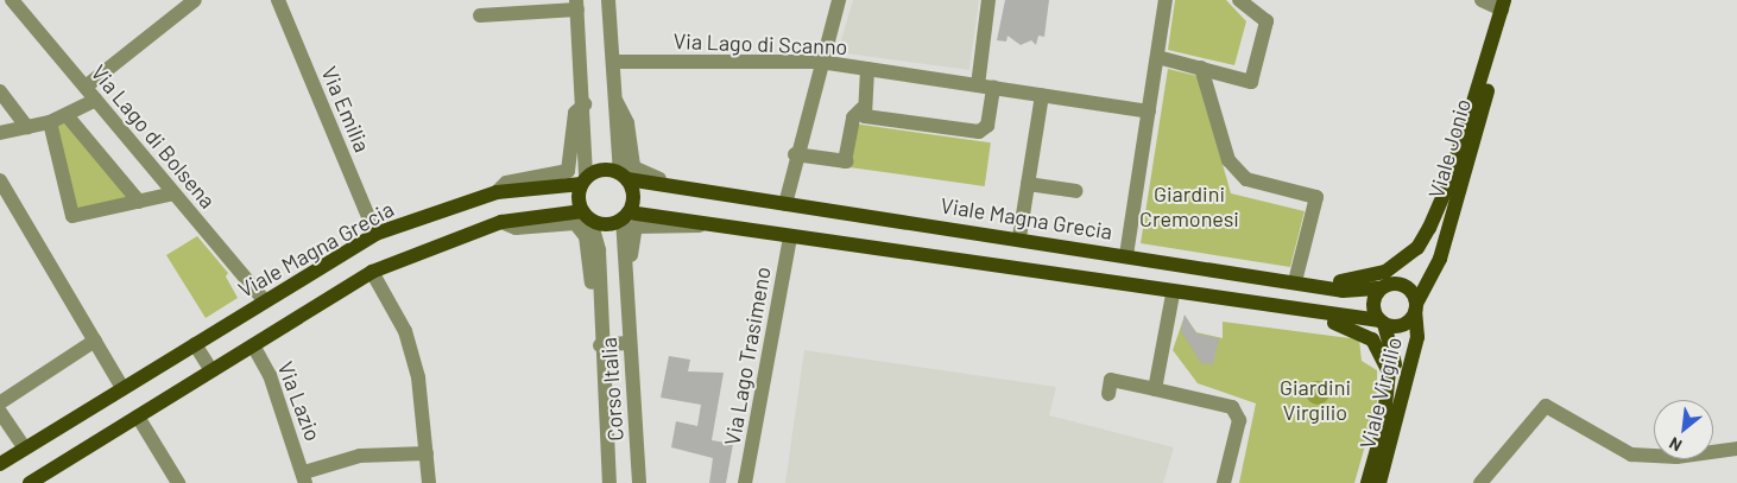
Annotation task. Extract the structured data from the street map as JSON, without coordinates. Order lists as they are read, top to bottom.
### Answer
{
  "streets": {
    "main road": ["Viale Jonio", "Viale Magna Grecia", "Viale Virgilio"],
    "street": [
      "Via Lago di Scanno",
      "Via Emilia",
      "Via Lago di Bolsena",
      "Via Lago Trasimeno",
      "Corso Italia",
      "Via Lazio"
    ]
  },
  "crossings": [
    ["Via Emilia", "Viale Magna Grecia"],
    ["Via Lago di Bolsena", "Viale Magna Grecia"],
    ["Viale Jonio", "Viale Magna Grecia"],
    ["Viale Jonio", "Viale Virgilio"],
    ["Viale Magna Grecia", "Corso Italia"],
    ["Viale Magna Grecia", "Viale Virgilio"]
  ],
  "parks": ["Giardini Cremonesi", "Giardini Virgilio"],
  "north": "bottom left"
}
